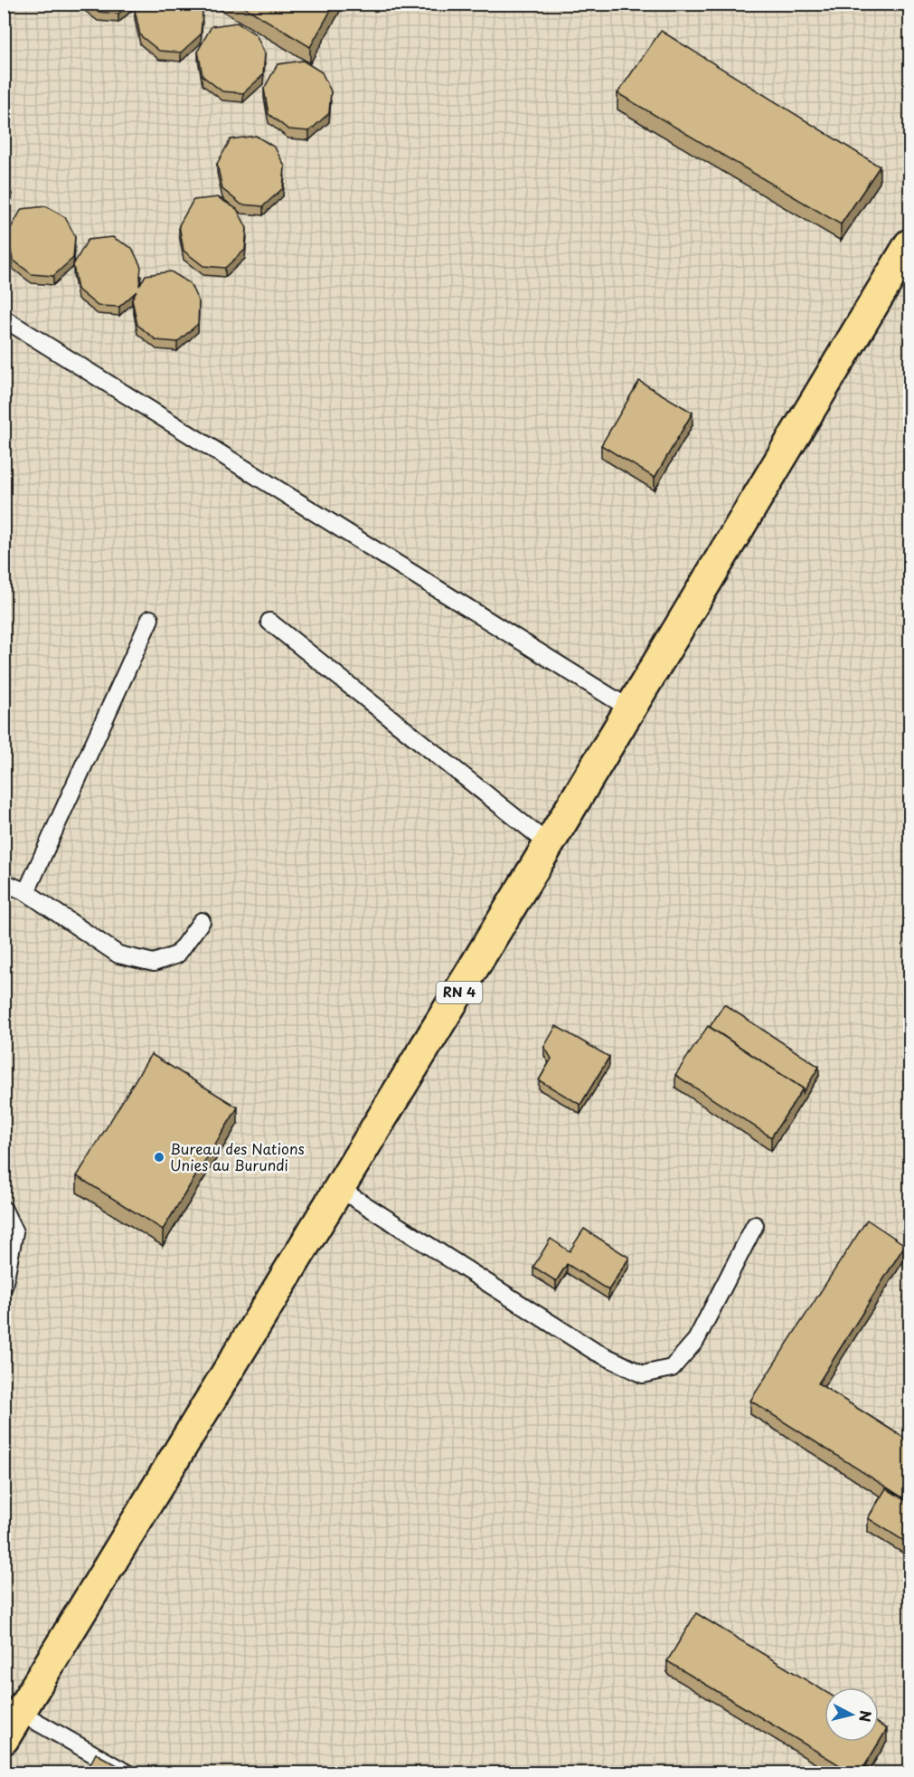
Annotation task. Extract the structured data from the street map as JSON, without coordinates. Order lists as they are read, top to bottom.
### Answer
{
  "streets": {
    "main road": ["RN 4"]
  },
  "places": ["Bureau des Nations Unies au Burundi"],
  "north": "right"
}
